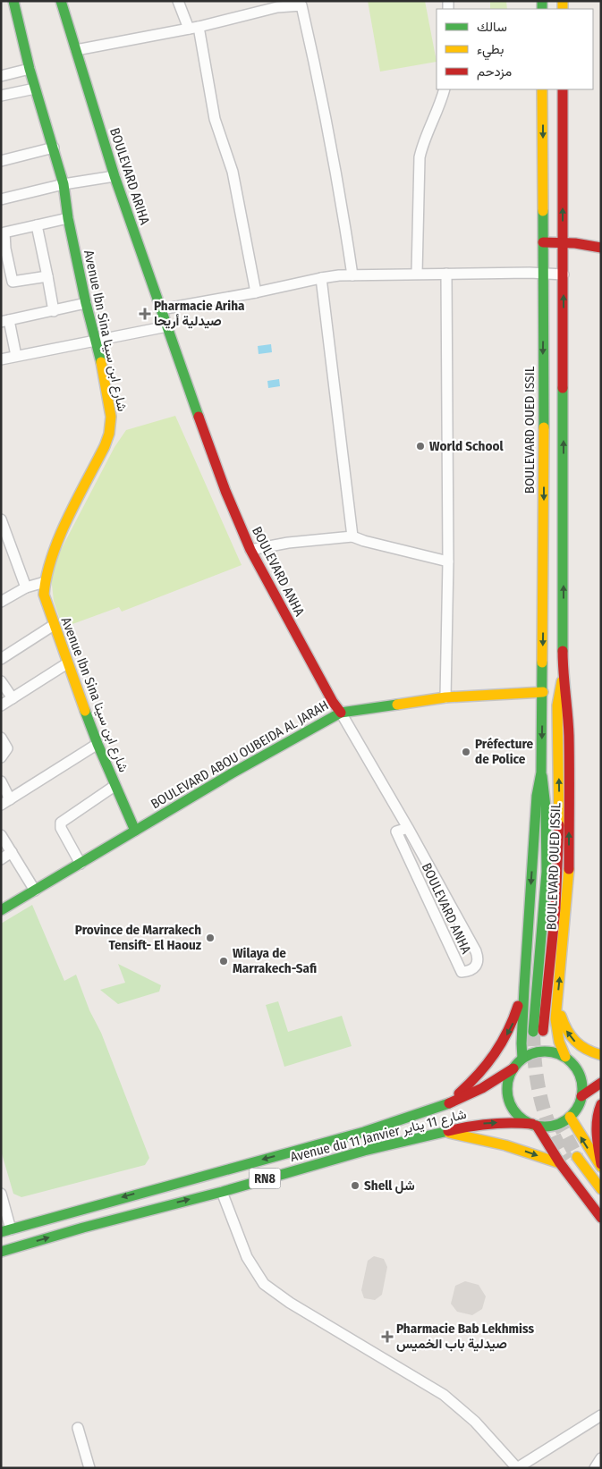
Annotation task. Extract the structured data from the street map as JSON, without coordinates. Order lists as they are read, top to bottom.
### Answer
{
  "streets": {
    "main road": [
      "BOULEVARD ARIHA",
      "Avenue Ibn Sina شارع ابن سينا",
      "BOULEVARD OUED ISSIL",
      "BOULEVARD ANHA",
      "BOULEVARD ABOU OUBEIDA AL JARAH",
      "Avenue du 11 Janvier شارع 11 يناير",
      "RN8"
    ]
  },
  "crossings": [
    ["BOULEVARD ARIHA", "BOULEVARD ANHA"],
    ["Avenue Ibn Sina شارع ابن سينا", "BOULEVARD ABOU OUBEIDA AL JARAH"],
    ["BOULEVARD OUED ISSIL", "BOULEVARD ABOU OUBEIDA AL JARAH"],
    ["BOULEVARD OUED ISSIL", "Avenue du 11 Janvier شارع 11 يناير"],
    ["BOULEVARD OUED ISSIL", "RN8"],
    ["BOULEVARD ANHA", "BOULEVARD ABOU OUBEIDA AL JARAH"],
    ["Avenue du 11 Janvier شارع 11 يناير", "RN8"]
  ],
  "places": {
    "health": ["Pharmacie Ariha صيدلية أريحا", "Pharmacie Bab Lekhmiss صيدلية باب الخميس"],
    "other": [
      "World School",
      "Préfecture de Police",
      "Province de Marrakech Tensift- El Haouz",
      "Wilaya de Marrakech-Safi",
      "Shell شل"
    ]
  },
  "legend": ["سالك", "بطيء", "مزدحم"]
}
